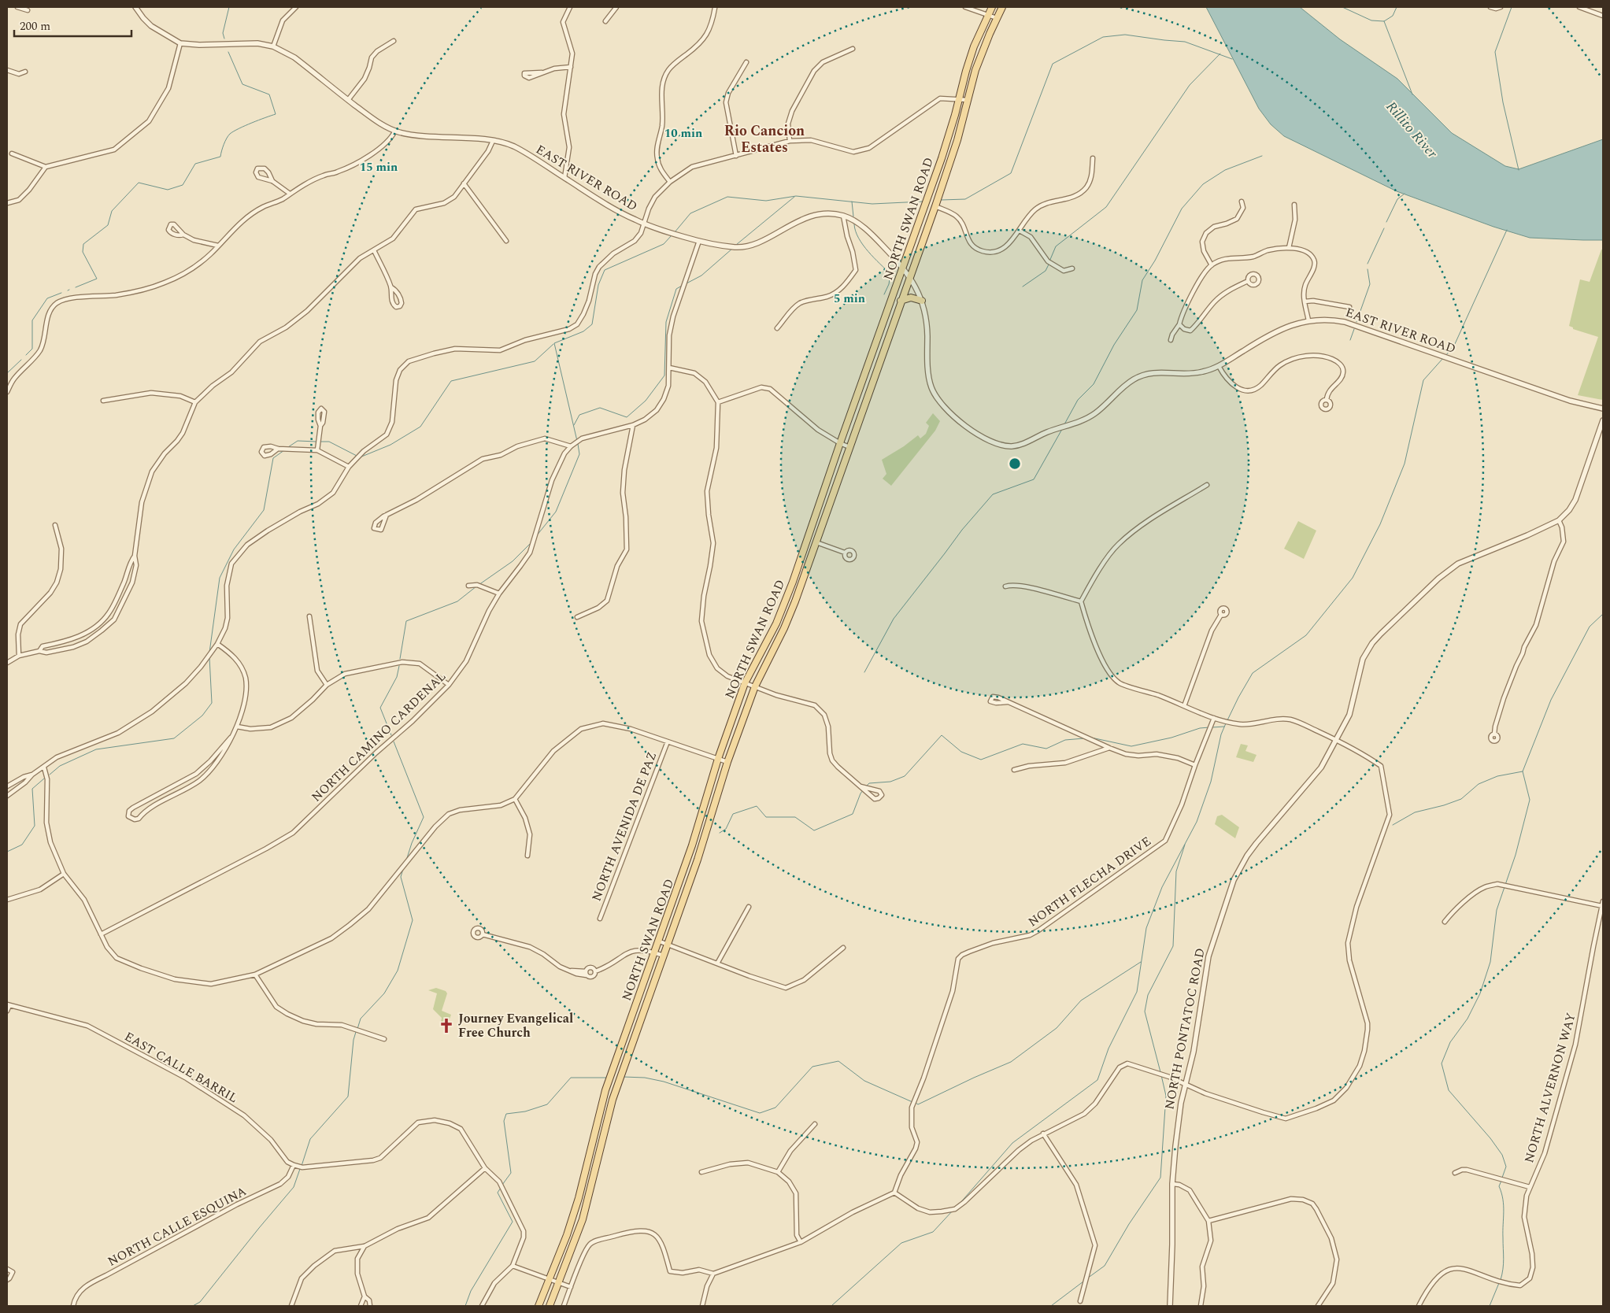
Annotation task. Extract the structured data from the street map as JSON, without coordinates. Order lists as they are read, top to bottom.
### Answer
{
  "streets": {
    "main road": ["NORTH SWAN ROAD"],
    "street": [
      "EAST RIVER ROAD",
      "NORTH CAMINO CARDENAL",
      "NORTH AVENIDA DE PAZ",
      "NORTH FLECHA DRIVE",
      "NORTH PONTATOC ROAD",
      "EAST CALLE BARRIL",
      "NORTH ALVERNON WAY",
      "NORTH CALLE ESQUINA"
    ]
  },
  "crossings": [
    ["EAST RIVER ROAD", "NORTH SWAN ROAD"],
    ["EAST RIVER ROAD", "NORTH CAMINO CARDENAL"],
    ["EAST CALLE BARRIL", "NORTH CALLE ESQUINA"]
  ],
  "districts": ["Rio Cancion Estates"],
  "water": ["Rillito River"],
  "places": {
    "church": ["Journey Evangelical Free Church"]
  },
  "scale_bar": "200 m",
  "rings": ["10 min", "15 min", "5 min"]
}
